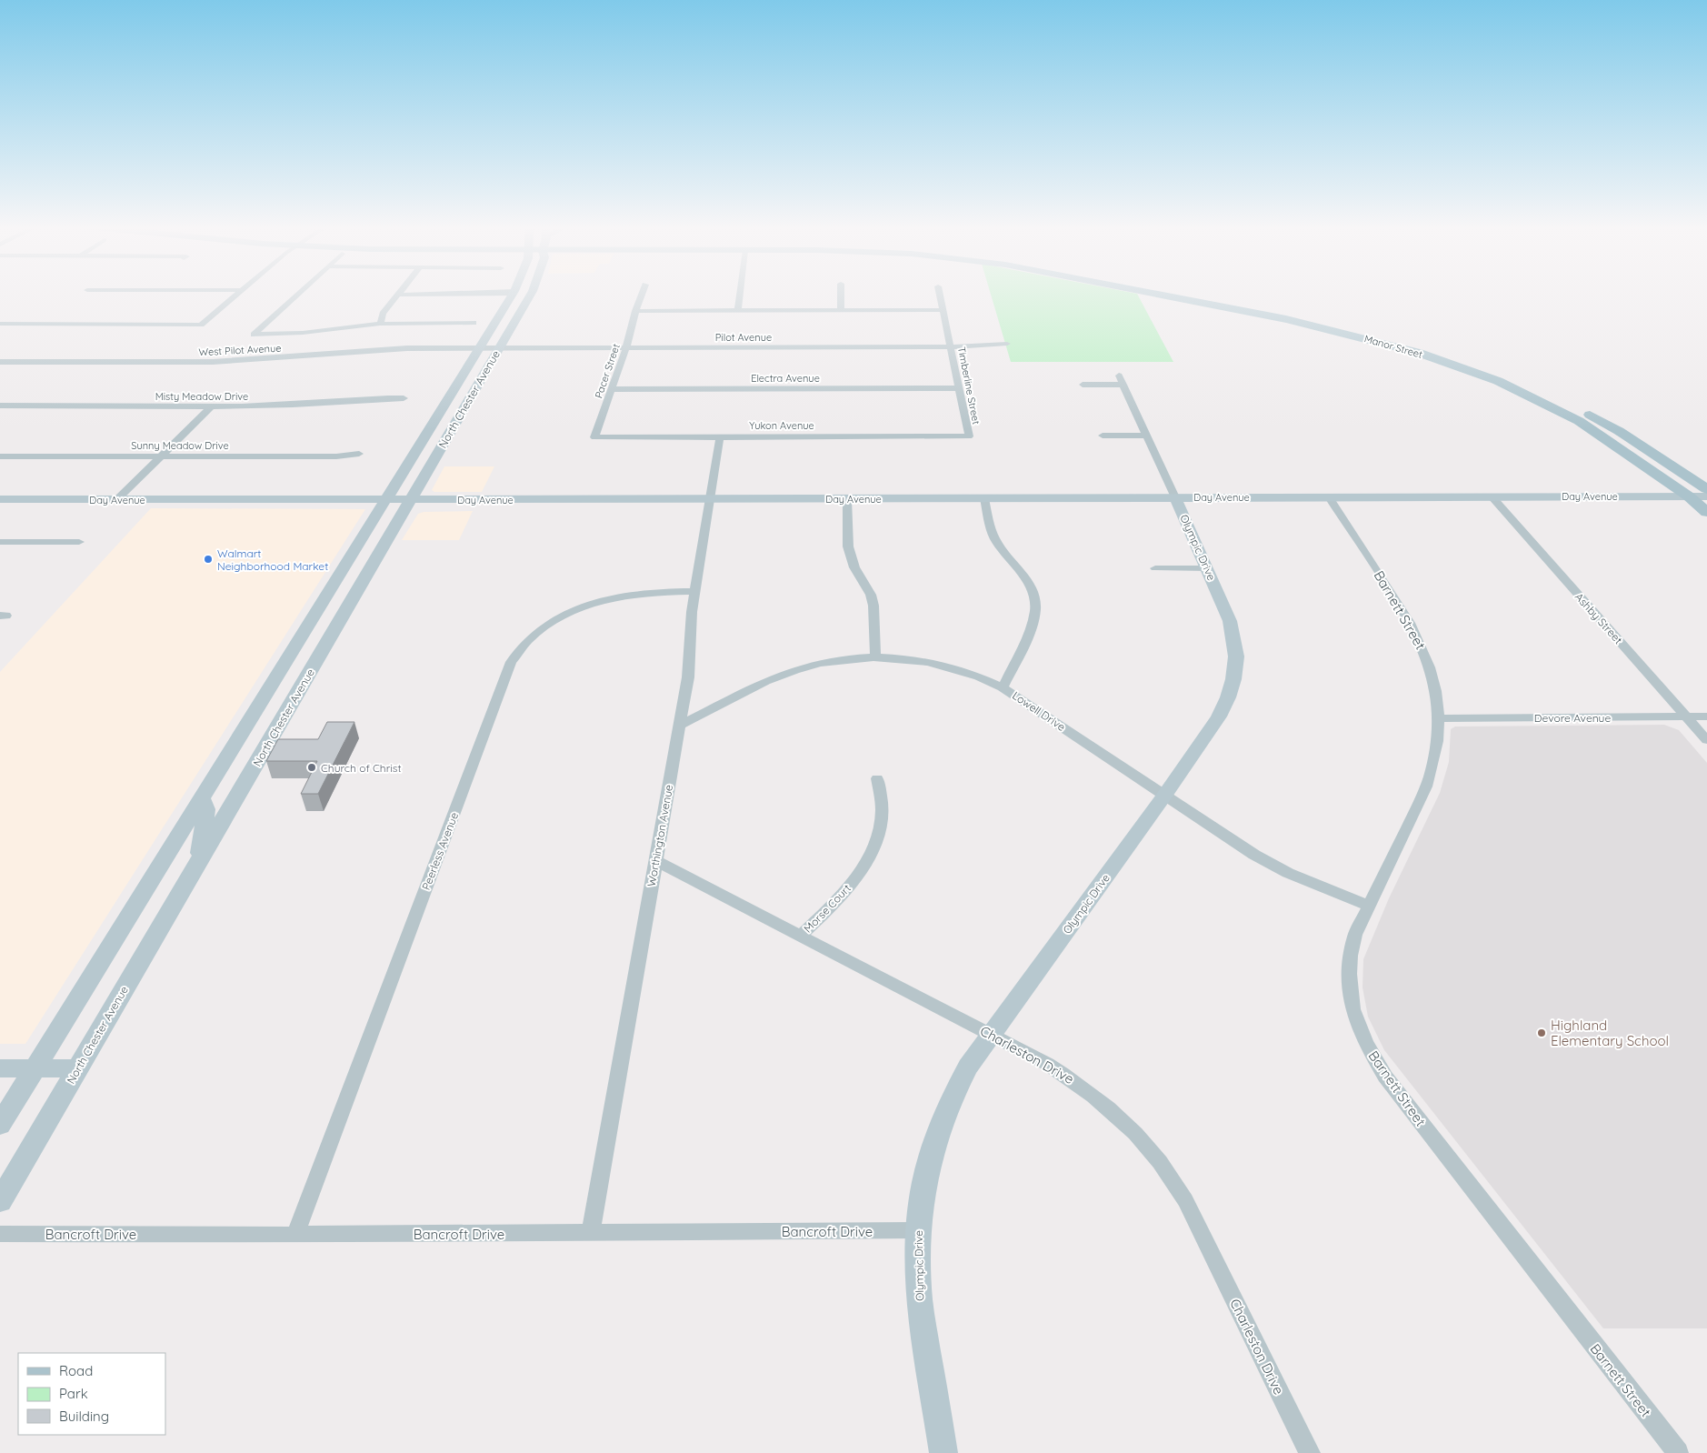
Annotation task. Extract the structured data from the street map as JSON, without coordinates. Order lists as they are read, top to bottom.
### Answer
{
  "streets": {
    "main road": [
      "Manor Street",
      "North Chester Avenue",
      "Day Avenue",
      "Olympic Drive"
    ],
    "street": [
      "Pilot Avenue",
      "West Pilot Avenue",
      "Pacer Street",
      "Electra Avenue",
      "Timberline Street",
      "Misty Meadow Drive",
      "Yukon Avenue",
      "Sunny Meadow Drive",
      "Barnett Street",
      "Ashby Street",
      "Lowell Drive",
      "Devore Avenue",
      "Worthington Avenue",
      "Peerless Avenue",
      "Morse Court",
      "Charleston Drive",
      "Bancroft Drive"
    ]
  },
  "crossings": [
    ["Pilot Avenue", "West Pilot Avenue"],
    ["Pilot Avenue", "Pacer Street"],
    ["Pilot Avenue", "Timberline Street"],
    ["Pilot Avenue", "North Chester Avenue"],
    ["Manor Street", "Day Avenue"],
    ["West Pilot Avenue", "North Chester Avenue"],
    ["Pacer Street", "Electra Avenue"],
    ["Pacer Street", "Yukon Avenue"],
    ["Electra Avenue", "Timberline Street"],
    ["Timberline Street", "Yukon Avenue"],
    ["North Chester Avenue", "Day Avenue"],
    ["Yukon Avenue", "Worthington Avenue"],
    ["Day Avenue", "Olympic Drive"],
    ["Day Avenue", "Barnett Street"],
    ["Day Avenue", "Ashby Street"],
    ["Day Avenue", "Worthington Avenue"],
    ["Olympic Drive", "Lowell Drive"],
    ["Olympic Drive", "Charleston Drive"],
    ["Olympic Drive", "Bancroft Drive"],
    ["Barnett Street", "Lowell Drive"],
    ["Barnett Street", "Devore Avenue"],
    ["Ashby Street", "Devore Avenue"],
    ["Lowell Drive", "Worthington Avenue"],
    ["Worthington Avenue", "Peerless Avenue"],
    ["Worthington Avenue", "Charleston Drive"],
    ["Worthington Avenue", "Bancroft Drive"],
    ["Peerless Avenue", "Bancroft Drive"],
    ["Morse Court", "Charleston Drive"]
  ],
  "places": ["Walmart Neighborhood Market", "Church of Christ", "Highland Elementary School"],
  "legend": ["Road", "Park", "Building"]
}
